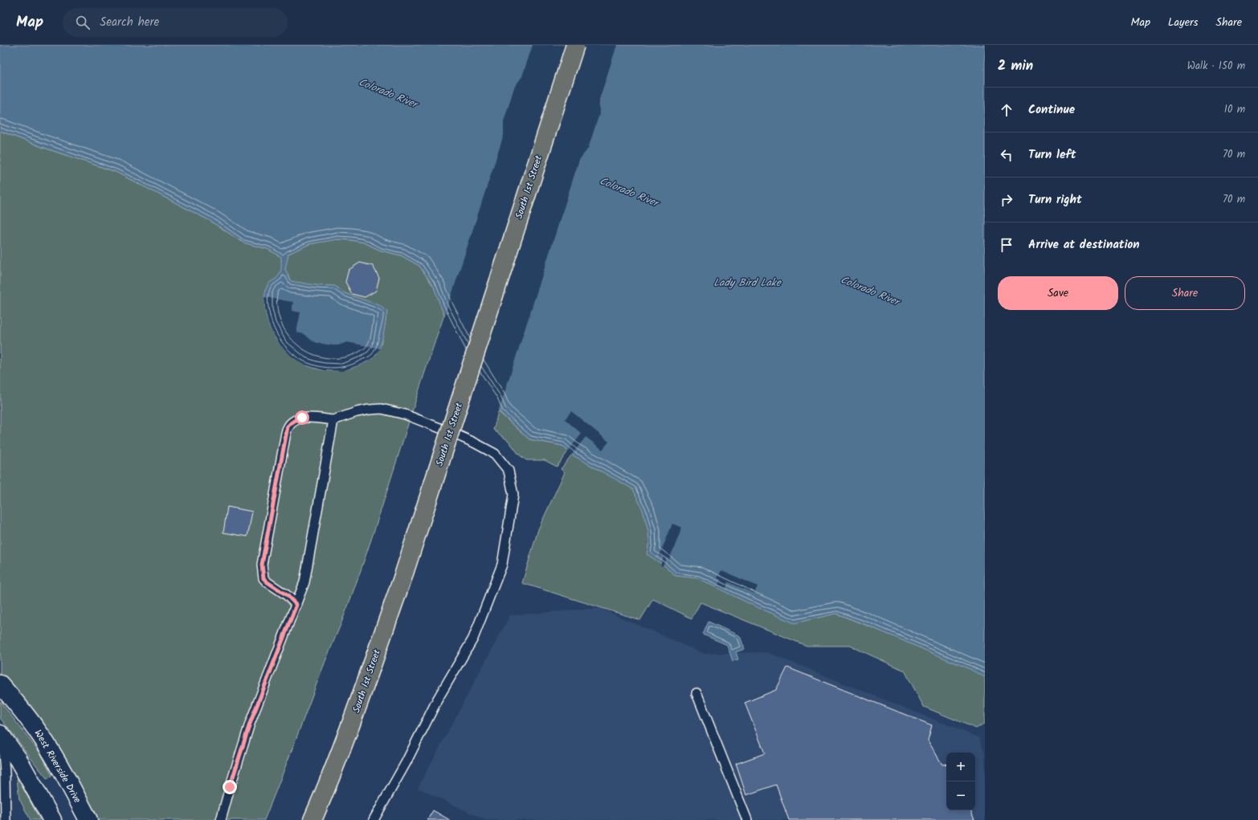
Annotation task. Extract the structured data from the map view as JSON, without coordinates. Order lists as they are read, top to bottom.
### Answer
{
  "streets": {
    "main road": ["South 1st Street"],
    "street": ["West Riverside Drive"]
  },
  "water": ["Colorado River", "Lady Bird Lake"],
  "page": {
    "header": "Map",
    "search": "Search here",
    "nav": ["Map", "Layers", "Share"],
    "heading": ["2 min", "Walk · 150 m"],
    "list": [
      ["Continue", "10 m"],
      ["Turn left", "70 m"],
      ["Turn right", "70 m"],
      "Arrive at destination"
    ],
    "buttons": ["Save", "Share"],
    "map_buttons": ["+", "−"]
  }
}
